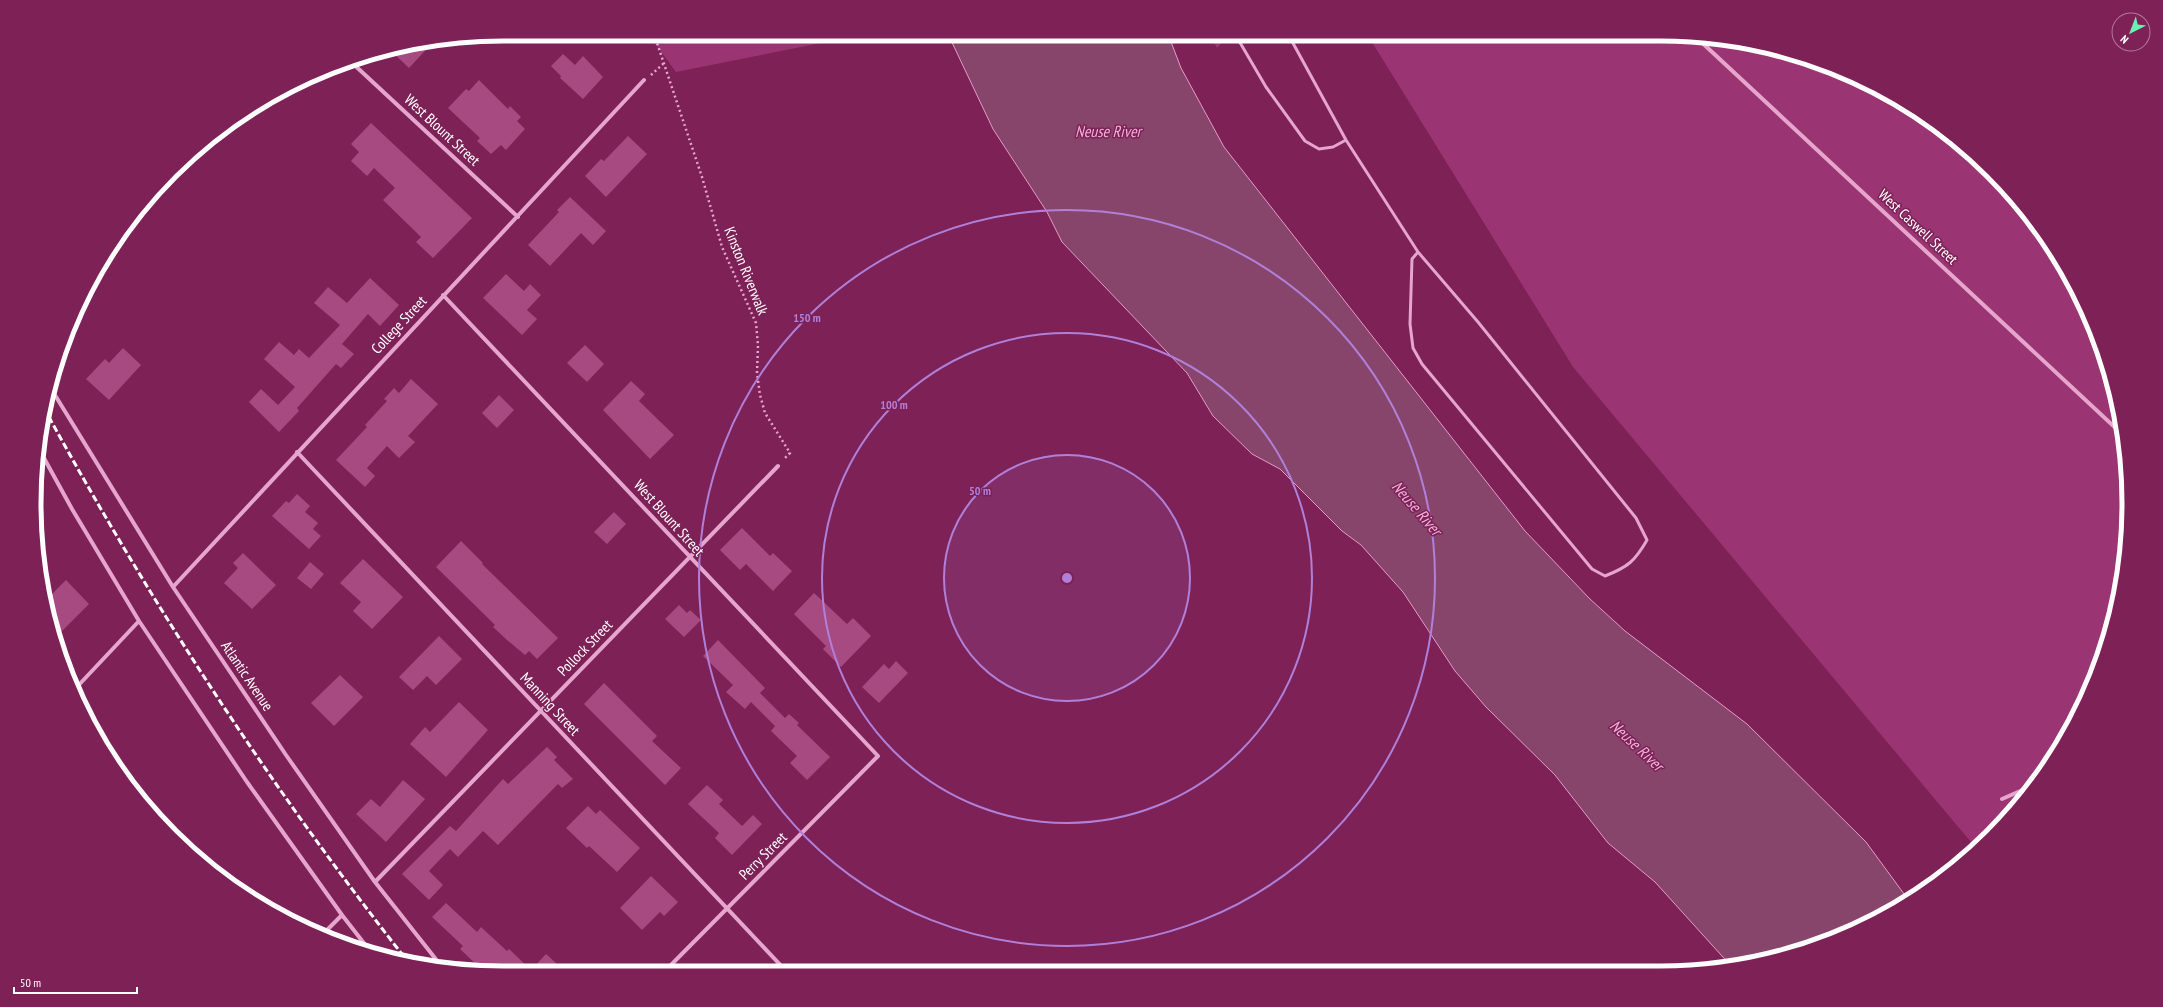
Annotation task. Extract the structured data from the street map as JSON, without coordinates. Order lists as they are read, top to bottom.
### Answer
{
  "streets": {
    "street": [
      "West Blount Street",
      "West Caswell Street",
      "College Street",
      "Pollock Street",
      "Atlantic Avenue",
      "Manning Street",
      "Perry Street"
    ],
    "path": ["Kinston Riverwalk"]
  },
  "crossings": [
    ["West Blount Street", "College Street"],
    ["West Blount Street", "Pollock Street"],
    ["West Blount Street", "Perry Street"],
    ["Kinston Riverwalk", "Pollock Street"],
    ["College Street", "Atlantic Avenue"],
    ["College Street", "Manning Street"],
    ["Pollock Street", "Atlantic Avenue"],
    ["Pollock Street", "Manning Street"],
    ["Manning Street", "Perry Street"]
  ],
  "water": ["Neuse River"],
  "scale_bar": "50 m",
  "north": "bottom left",
  "rings": ["150 m", "100 m", "50 m"]
}
